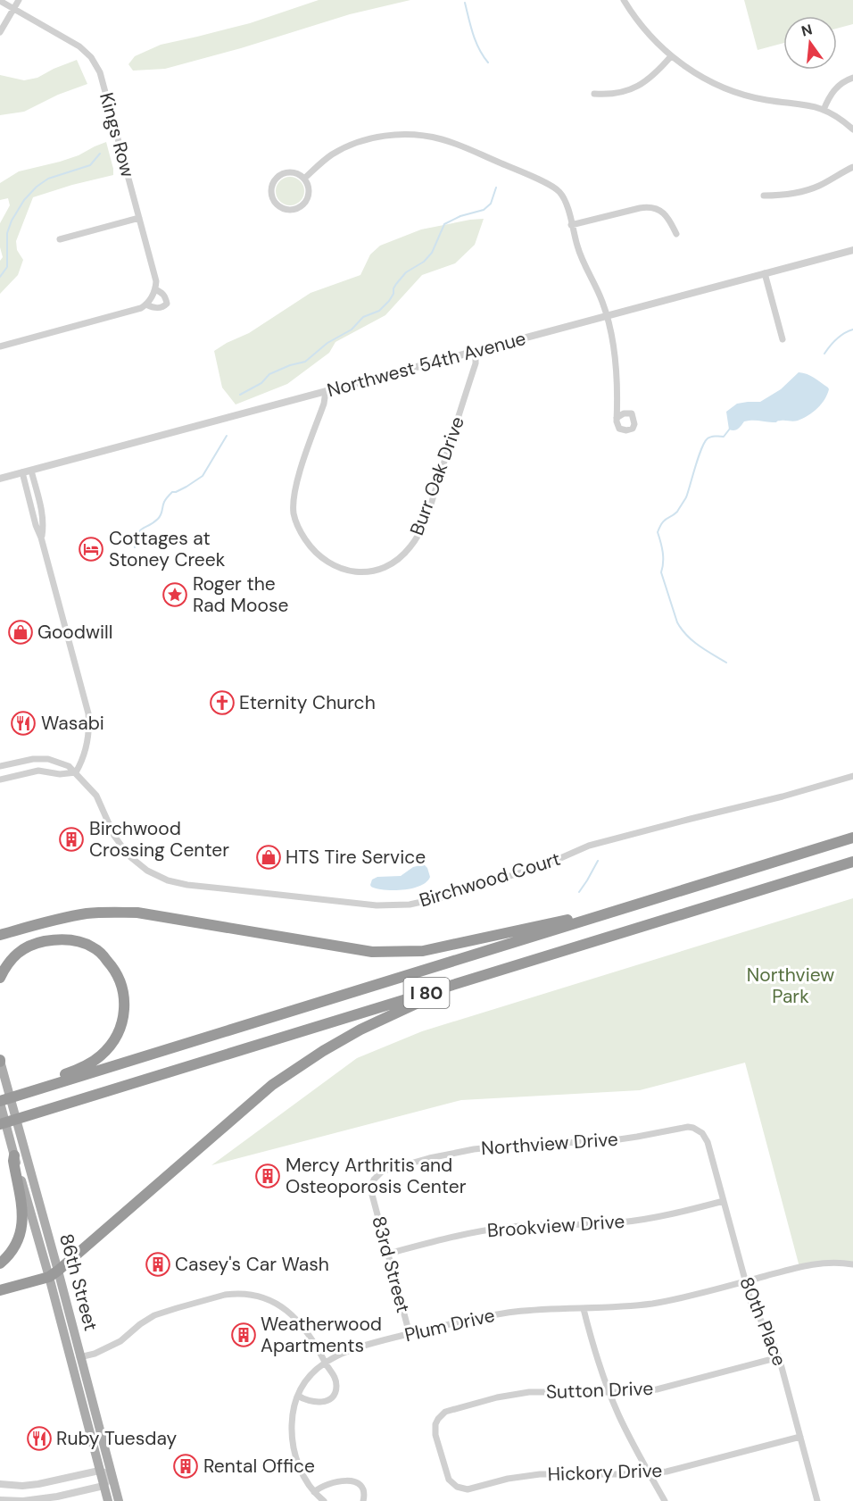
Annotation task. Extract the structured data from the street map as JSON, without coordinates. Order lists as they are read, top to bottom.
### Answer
{
  "streets": {
    "highway": ["I 80"],
    "main road": ["86th Street"],
    "street": [
      "Kings Row",
      "Northwest 54th Avenue",
      "Burr Oak Drive",
      "Birchwood Court",
      "Northview Drive",
      "Brookview Drive",
      "83rd Street",
      "80th Place",
      "Plum Drive",
      "Sutton Drive",
      "Hickory Drive"
    ]
  },
  "crossings": [
    ["Northwest 54th Avenue", "Burr Oak Drive"],
    ["I 80", "86th Street"],
    ["Northview Drive", "83rd Street"],
    ["Northview Drive", "80th Place"],
    ["Brookview Drive", "83rd Street"],
    ["Brookview Drive", "80th Place"],
    ["83rd Street", "Plum Drive"],
    ["80th Place", "Plum Drive"],
    ["80th Place", "Sutton Drive"],
    ["80th Place", "Hickory Drive"],
    ["Sutton Drive", "Hickory Drive"]
  ],
  "parks": ["Northview Park"],
  "places": {
    "hotel": ["Cottages at Stoney Creek"],
    "place": ["Roger the Rad Moose"],
    "shop": ["Goodwill", "HTS Tire Service"],
    "church": ["Eternity Church"],
    "restaurant": ["Wasabi", "Ruby Tuesday"],
    "building": [
      "Birchwood Crossing Center",
      "Mercy Arthritis and Osteoporosis Center",
      "Casey's Car Wash",
      "Weatherwood Apartments",
      "Rental Office"
    ]
  },
  "north": "top"
}
